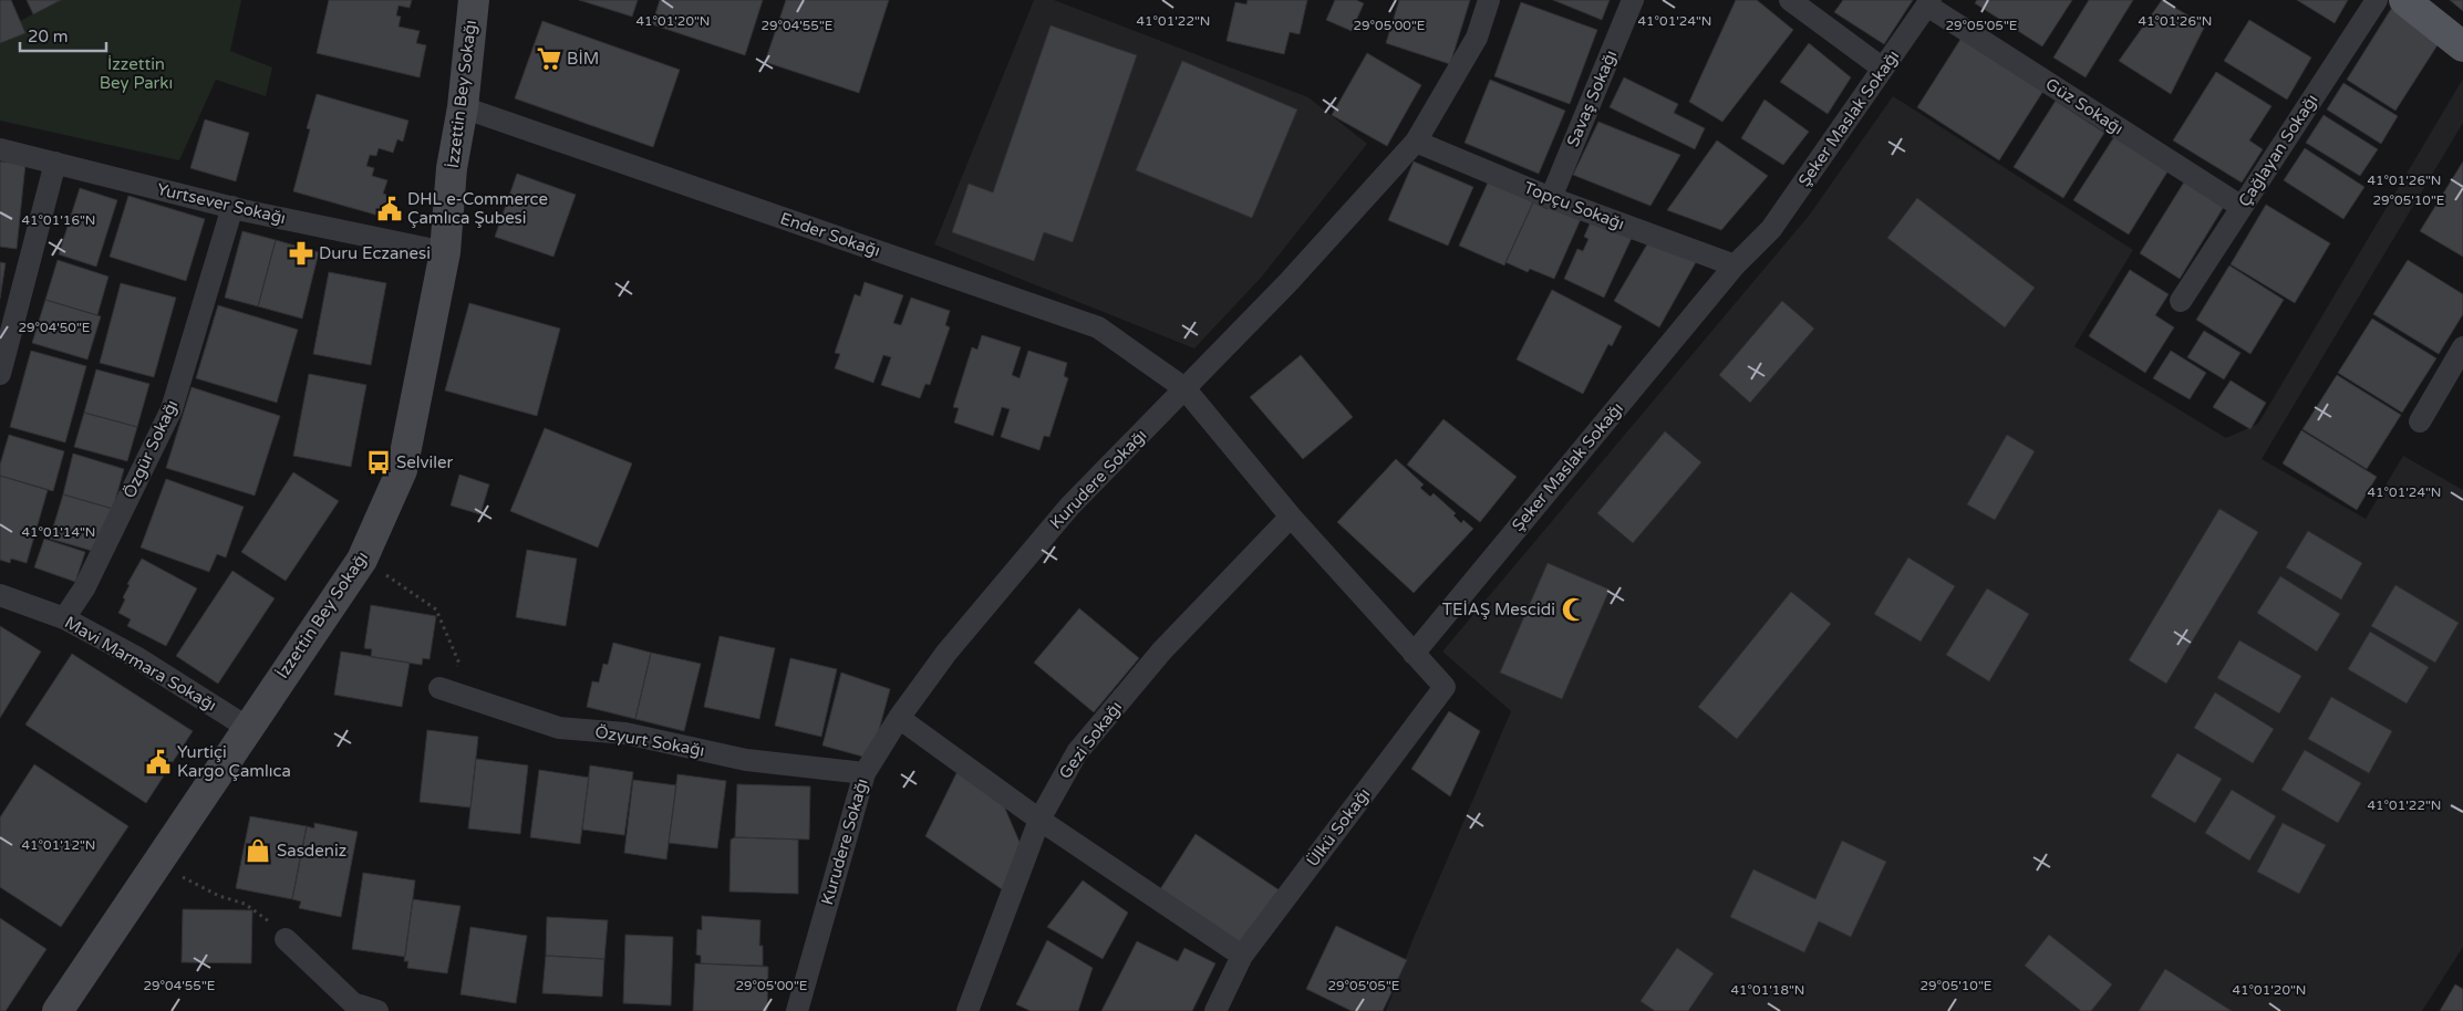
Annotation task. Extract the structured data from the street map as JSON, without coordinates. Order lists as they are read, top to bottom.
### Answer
{
  "streets": {
    "street": [
      "İzzettin Bey Sokağı",
      "Savaş Sokağı",
      "Güz Sokağı",
      "Şeker Maslak Sokağı",
      "Çağlayan Sokağı",
      "Yurtsever Sokağı",
      "Topçu Sokağı",
      "Ender Sokağı",
      "Özgür Sokağı",
      "Kurudere Sokağı",
      "Mavi Marmara Sokağı",
      "Gezi Sokağı",
      "Özyurt Sokağı",
      "Ülkü Sokağı"
    ]
  },
  "crossings": [
    ["İzzettin Bey Sokağı", "Yurtsever Sokağı"],
    ["İzzettin Bey Sokağı", "Ender Sokağı"],
    ["İzzettin Bey Sokağı", "Mavi Marmara Sokağı"],
    ["Savaş Sokağı", "Topçu Sokağı"],
    ["Güz Sokağı", "Şeker Maslak Sokağı"],
    ["Güz Sokağı", "Çağlayan Sokağı"],
    ["Şeker Maslak Sokağı", "Topçu Sokağı"],
    ["Şeker Maslak Sokağı", "Ülkü Sokağı"],
    ["Yurtsever Sokağı", "Özgür Sokağı"],
    ["Topçu Sokağı", "Kurudere Sokağı"],
    ["Ender Sokağı", "Kurudere Sokağı"],
    ["Özgür Sokağı", "Mavi Marmara Sokağı"],
    ["Kurudere Sokağı", "Özyurt Sokağı"]
  ],
  "parks": ["İzzettin Bey Parkı"],
  "places": {
    "supermarket": ["BİM"],
    "public building": ["DHL e-Commerce Çamlıca Şubesi", "Yurtiçi Kargo Çamlıca"],
    "pharmacy": ["Duru Eczanesi"],
    "bus stop": ["Selviler"],
    "mosque": ["TEİAŞ Mescidi"],
    "shop": ["Sasdeniz"]
  },
  "scale_bar": "20 m",
  "coordinates": [
    "41°01'22\"N",
    "41°01'26\"N",
    "41°01'20\"N",
    "41°01'24\"N",
    "29°04'55\"E",
    "29°05'00\"E",
    "29°05'05\"E",
    "29°05'10\"E",
    "41°01'16\"N",
    "29°04'50\"E",
    "41°01'14\"N",
    "41°01'12\"N",
    "41°01'18\"N"
  ]
}
